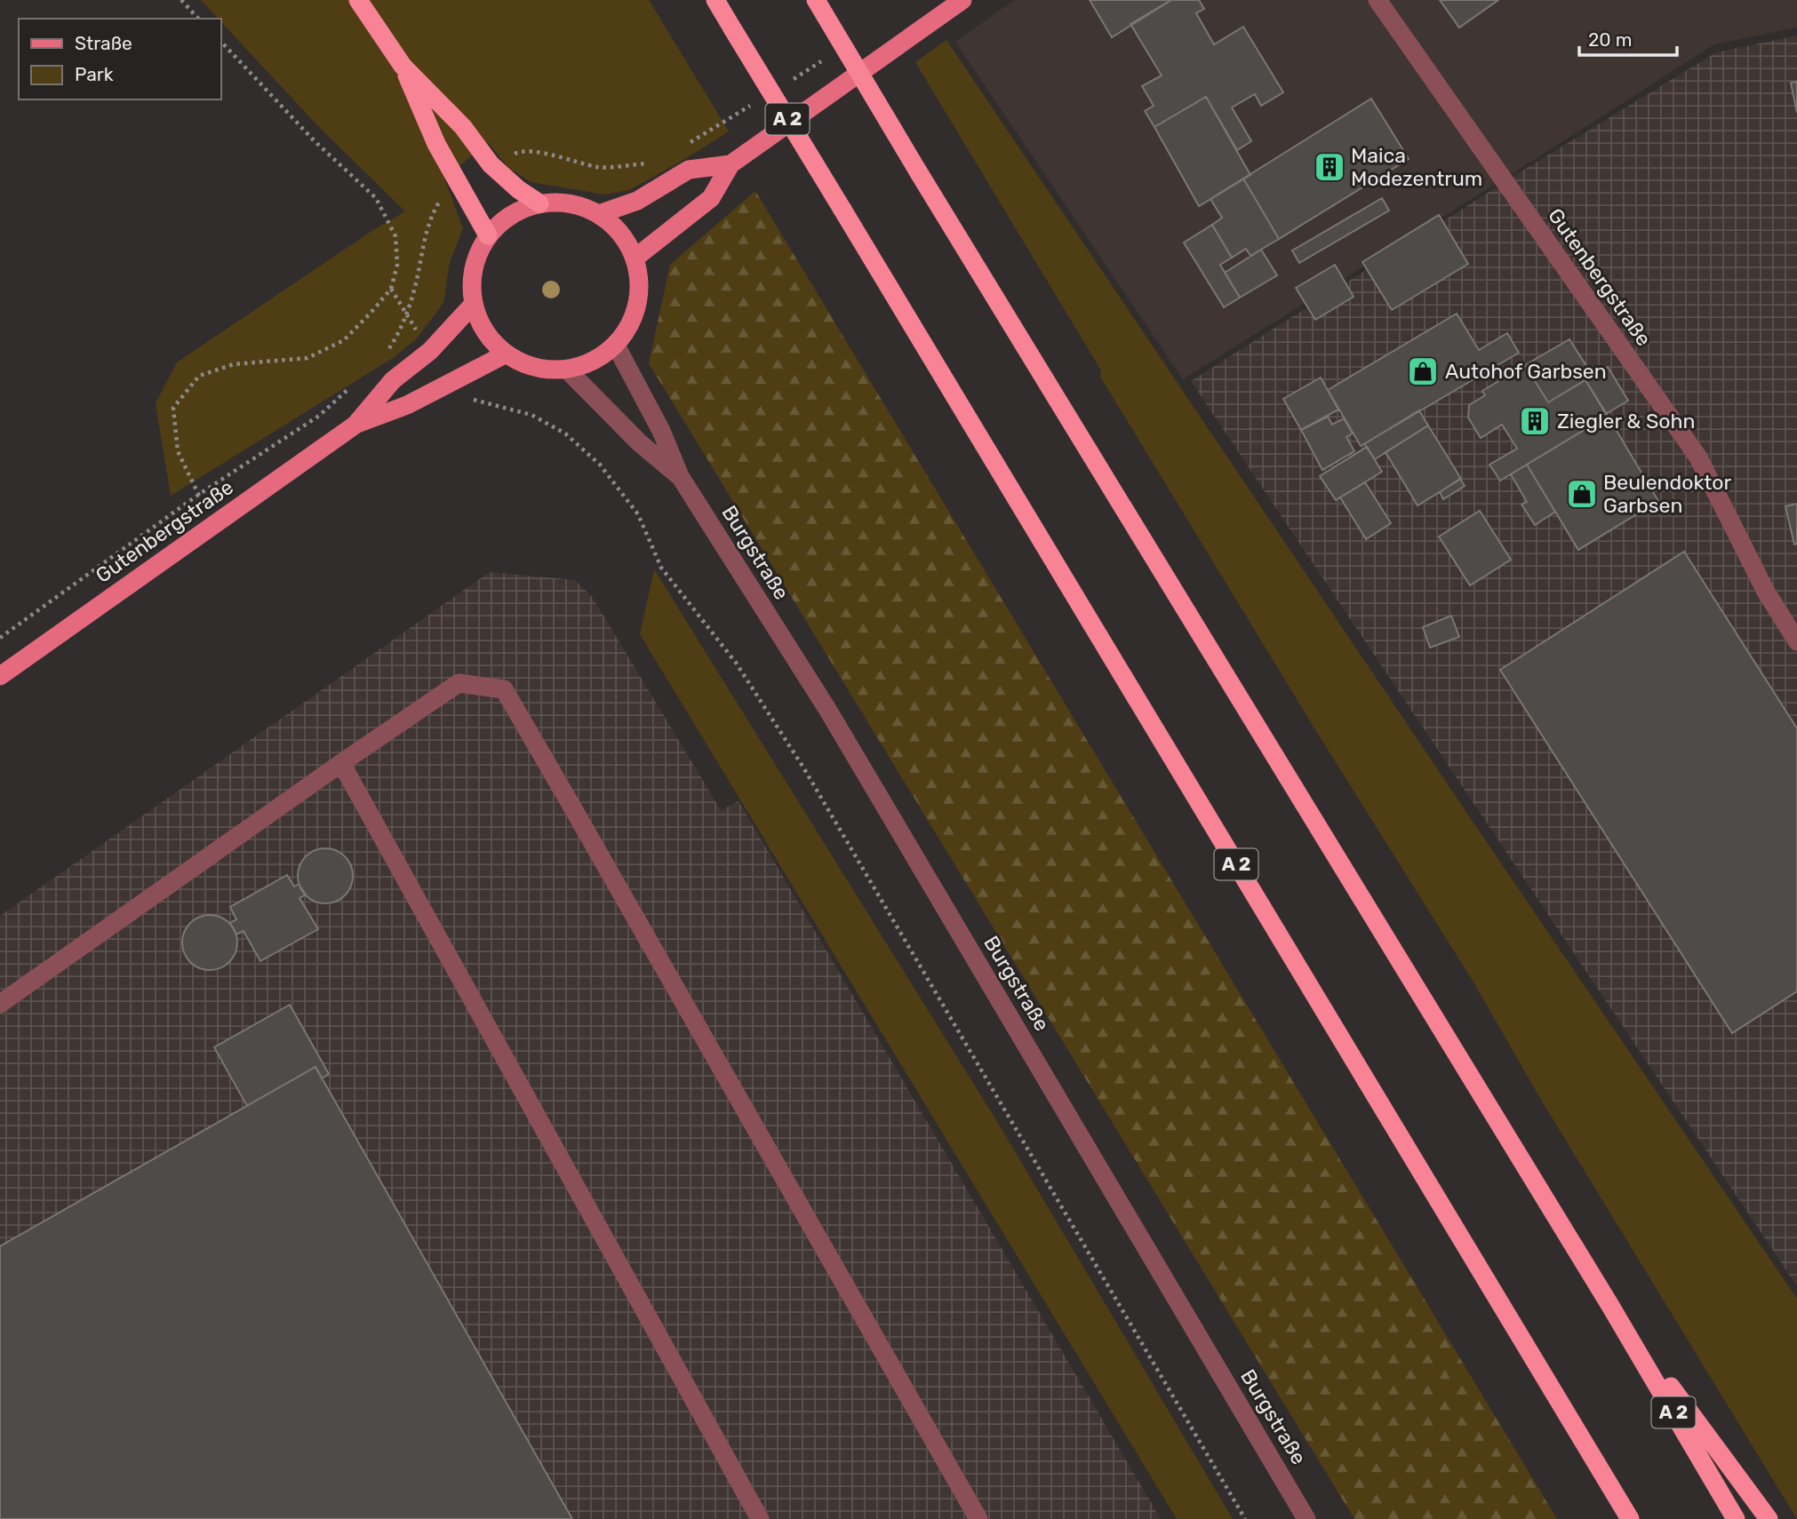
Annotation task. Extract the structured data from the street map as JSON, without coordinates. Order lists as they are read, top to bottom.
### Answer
{
  "streets": {
    "highway": ["A 2"],
    "main road": ["Gutenbergstraße"],
    "street": ["Burgstraße"]
  },
  "crossings": [
    ["Gutenbergstraße", "Burgstraße"]
  ],
  "places": {
    "building": ["Maica Modezentrum", "Ziegler & Sohn"],
    "shop": ["Autohof Garbsen", "Beulendoktor Garbsen"]
  },
  "legend": ["Straße", "Park"],
  "scale_bar": "20 m"
}
